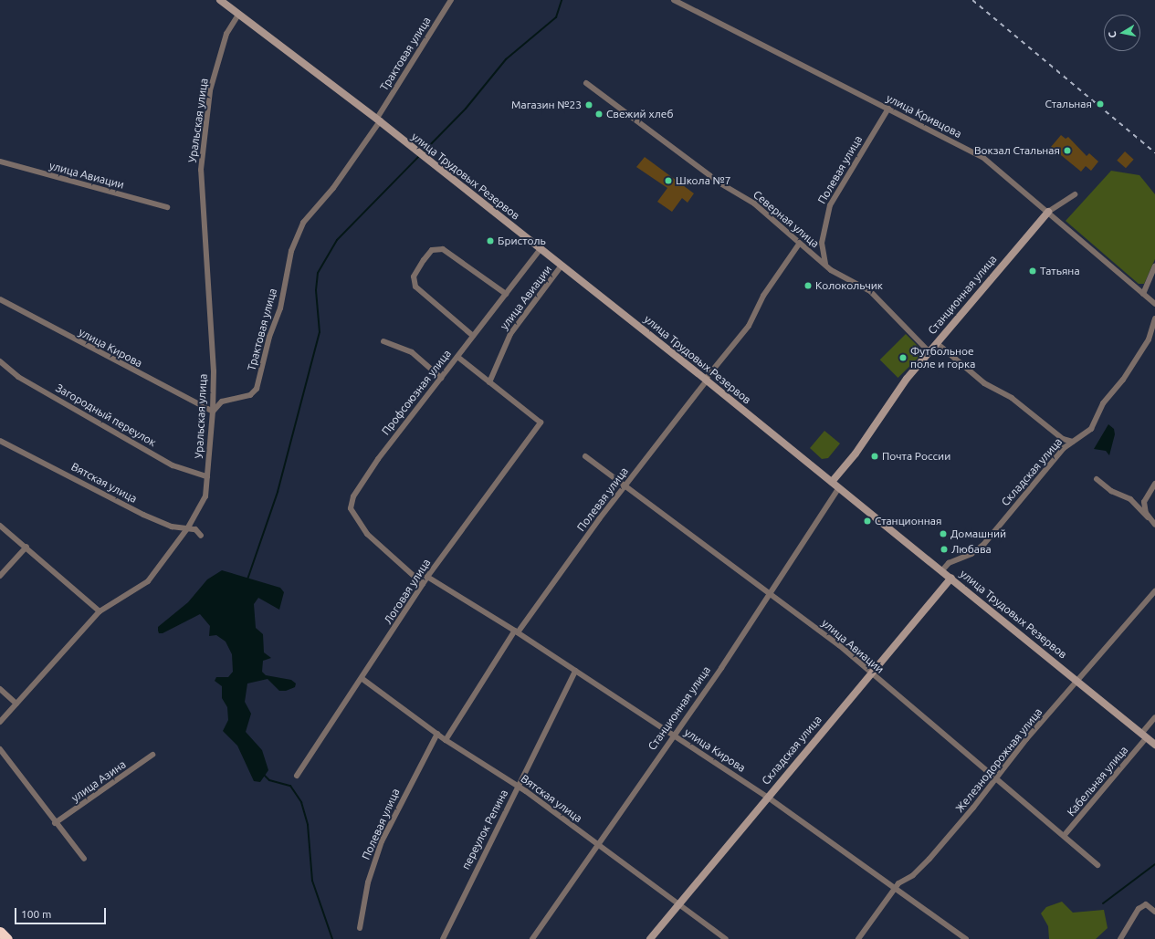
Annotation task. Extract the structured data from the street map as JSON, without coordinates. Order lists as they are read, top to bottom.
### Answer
{
  "streets": {
    "main road": ["улица Трудовых Резервов", "Станционная улица", "Складская улица"],
    "street": [
      "Трактовая улица",
      "улица Кривцова",
      "Уральская улица",
      "Полевая улица",
      "улица Авиации",
      "Северная улица",
      "улица Кирова",
      "Профсоюзная улица",
      "Загородный переулок",
      "Вятская улица",
      "Логовая улица",
      "Железнодорожная улица",
      "улица Азина",
      "Кабельная улица",
      "переулок Репина"
    ]
  },
  "crossings": [
    ["Трактовая улица", "Уральская улица"],
    ["Трактовая улица", "улица Трудовых Резервов"],
    ["Трактовая улица", "улица Кирова"],
    ["улица Кривцова", "Полевая улица"],
    ["улица Кривцова", "Станционная улица"],
    ["Уральская улица", "улица Трудовых Резервов"],
    ["Уральская улица", "улица Кирова"],
    ["Уральская улица", "Загородный переулок"],
    ["Уральская улица", "Вятская улица"],
    ["Полевая улица", "улица Авиации"],
    ["Полевая улица", "улица Трудовых Резервов"],
    ["Полевая улица", "Северная улица"],
    ["Полевая улица", "улица Кирова"],
    ["Полевая улица", "Вятская улица"],
    ["улица Авиации", "улица Трудовых Резервов"],
    ["улица Авиации", "Станционная улица"],
    ["улица Авиации", "Складская улица"],
    ["улица Авиации", "Логовая улица"],
    ["улица Авиации", "Железнодорожная улица"],
    ["улица Авиации", "Кабельная улица"],
    ["улица Трудовых Резервов", "Станционная улица"],
    ["улица Трудовых Резервов", "Профсоюзная улица"],
    ["улица Трудовых Резервов", "Складская улица"],
    ["улица Трудовых Резервов", "Железнодорожная улица"],
    ["улица Трудовых Резервов", "Кабельная улица"],
    ["Северная улица", "Станционная улица"],
    ["Станционная улица", "улица Кирова"],
    ["Станционная улица", "Вятская улица"],
    ["улица Кирова", "Складская улица"],
    ["улица Кирова", "Логовая улица"],
    ["улица Кирова", "Железнодорожная улица"],
    ["улица Кирова", "переулок Репина"],
    ["Профсоюзная улица", "Логовая улица"],
    ["Складская улица", "Вятская улица"],
    ["Вятская улица", "Логовая улица"],
    ["Вятская улица", "переулок Репина"]
  ],
  "places": [
    "Стальная",
    "Магазин №23",
    "Свежий хлеб",
    "Вокзал Стальная",
    "Школа №7",
    "Бристоль",
    "Татьяна",
    "Колокольчик",
    "Футбольное поле и горка",
    "Почта России",
    "Станционная",
    "Домашний",
    "Любава"
  ],
  "scale_bar": "100 m",
  "north": "left"
}
